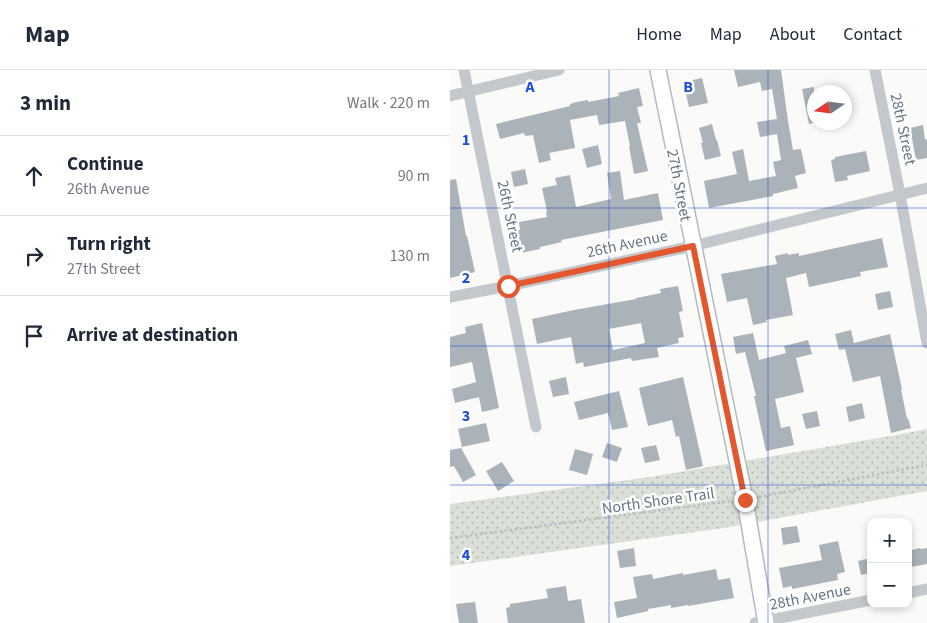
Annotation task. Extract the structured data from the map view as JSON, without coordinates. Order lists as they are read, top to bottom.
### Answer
{
  "streets": {
    "street": [
      "28th Street",
      "27th Street",
      "26th Street",
      "26th Avenue",
      "28th Avenue"
    ],
    "path": ["North Shore Trail"]
  },
  "crossings": [
    ["28th Street", "26th Avenue"],
    ["27th Street", "26th Avenue"],
    ["27th Street", "North Shore Trail"],
    ["27th Street", "28th Avenue"],
    ["26th Street", "26th Avenue"]
  ],
  "north": "left",
  "page": {
    "header": "Map",
    "nav": [
      "Home",
      "Map",
      "About",
      "Contact"
    ],
    "heading": ["3 min", "Walk · 220 m"],
    "list": [
      ["Continue", "26th Avenue", "90 m"],
      ["Turn right", "27th Street", "130 m"],
      "Arrive at destination"
    ],
    "map_buttons": ["+", "−"]
  },
  "grid": {
    "columns": ["A", "B"],
    "rows": [
      "1",
      "2",
      "3",
      "4"
    ]
  }
}
